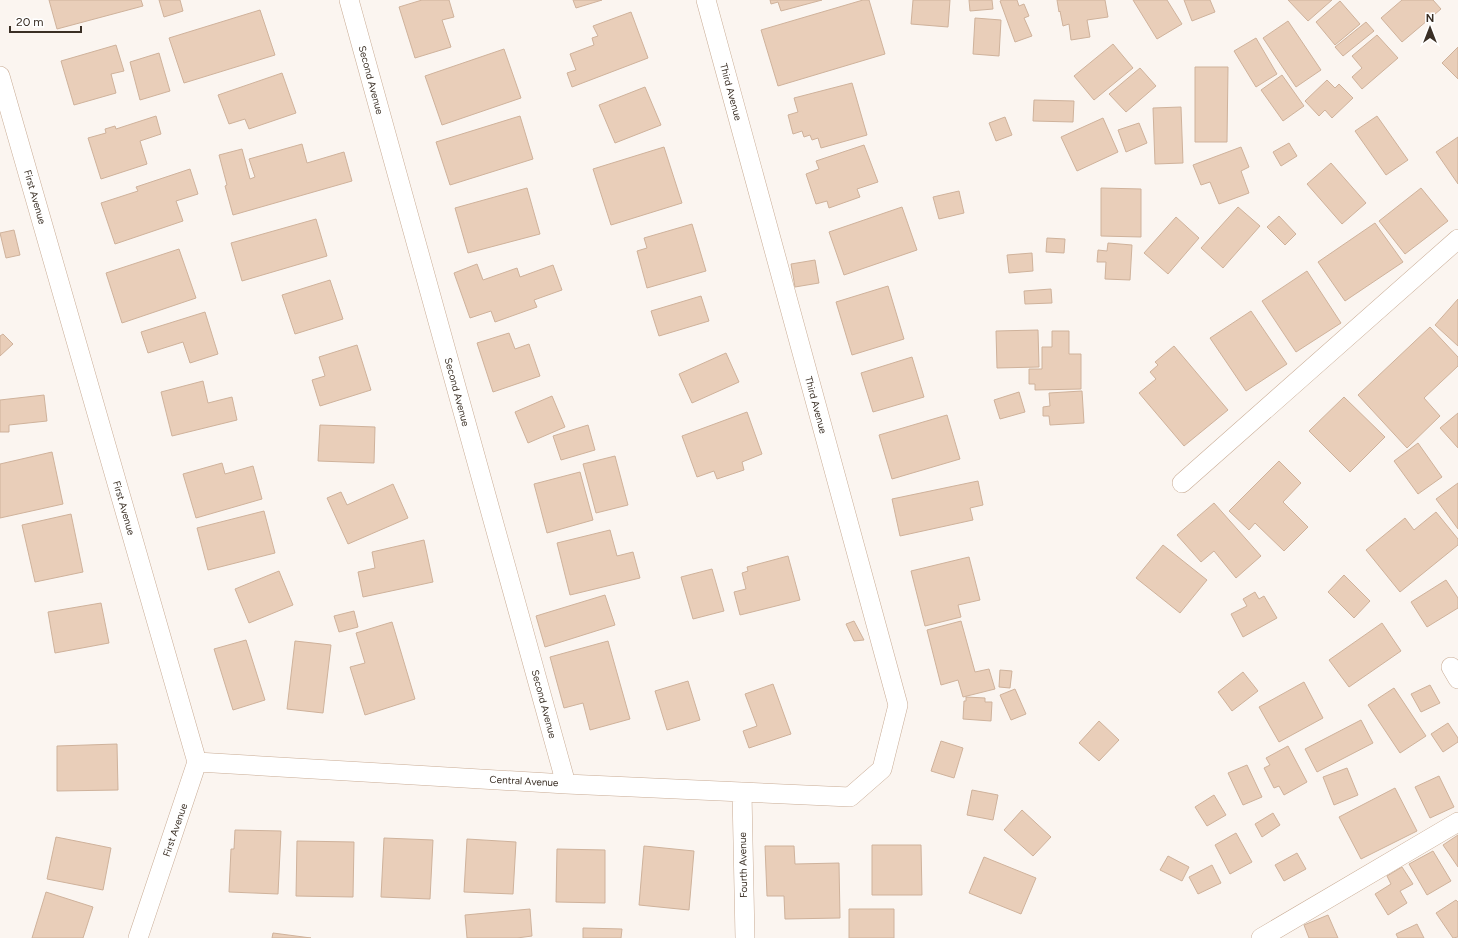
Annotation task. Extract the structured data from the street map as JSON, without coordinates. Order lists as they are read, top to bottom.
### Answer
{
  "streets": {
    "street": [
      "Second Avenue",
      "Third Avenue",
      "First Avenue",
      "Central Avenue",
      "Fourth Avenue"
    ]
  },
  "crossings": [
    ["Second Avenue", "Central Avenue"],
    ["Third Avenue", "Central Avenue"],
    ["First Avenue", "Central Avenue"],
    ["Central Avenue", "Fourth Avenue"]
  ],
  "scale_bar": "20 m",
  "north": "top"
}
